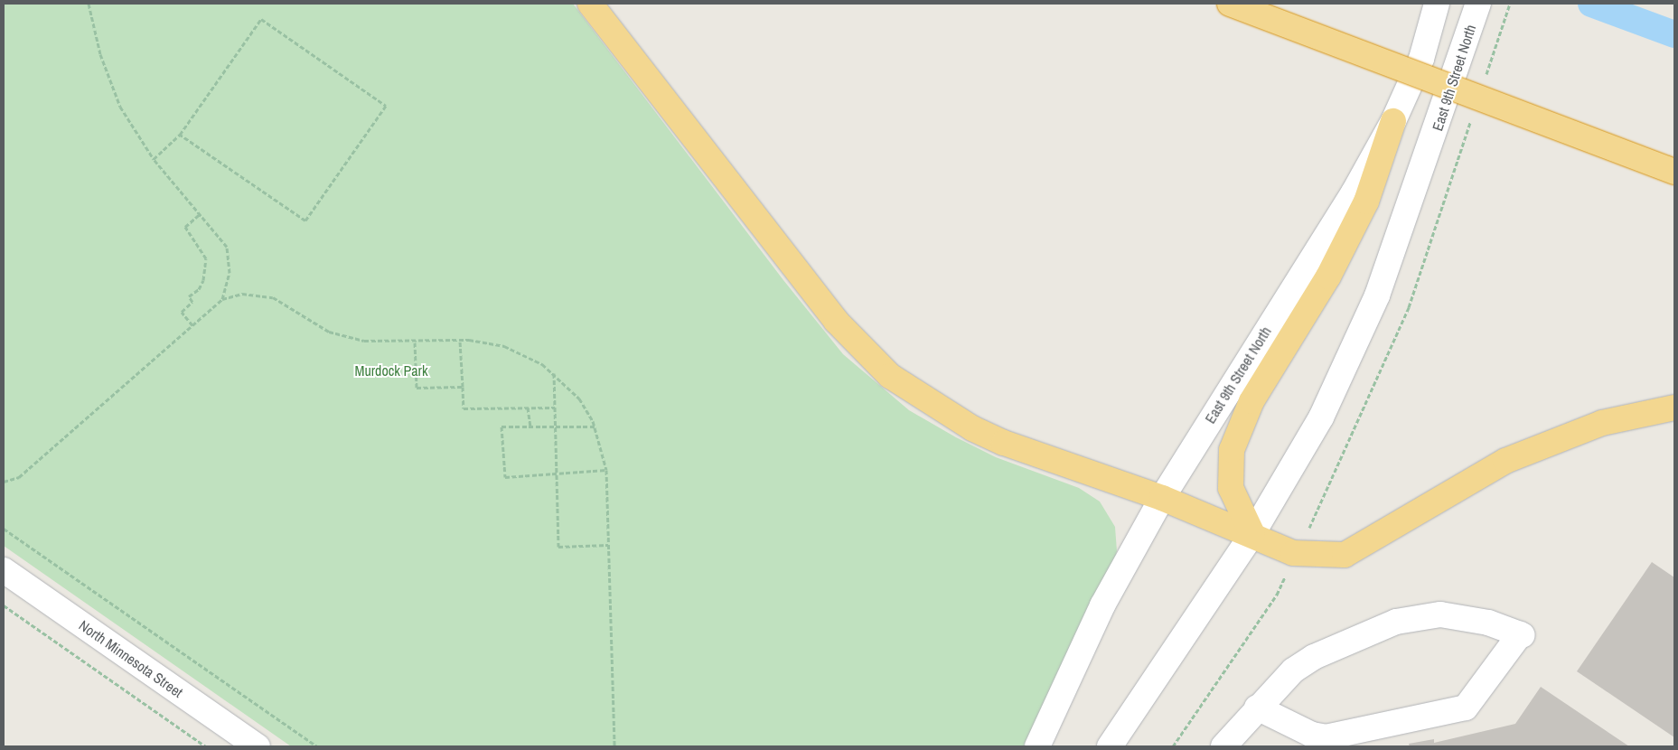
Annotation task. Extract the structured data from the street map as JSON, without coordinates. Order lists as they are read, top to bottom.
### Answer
{
  "streets": {
    "street": ["East 9th Street North", "North Minnesota Street"]
  },
  "parks": ["Murdock Park"]
}
